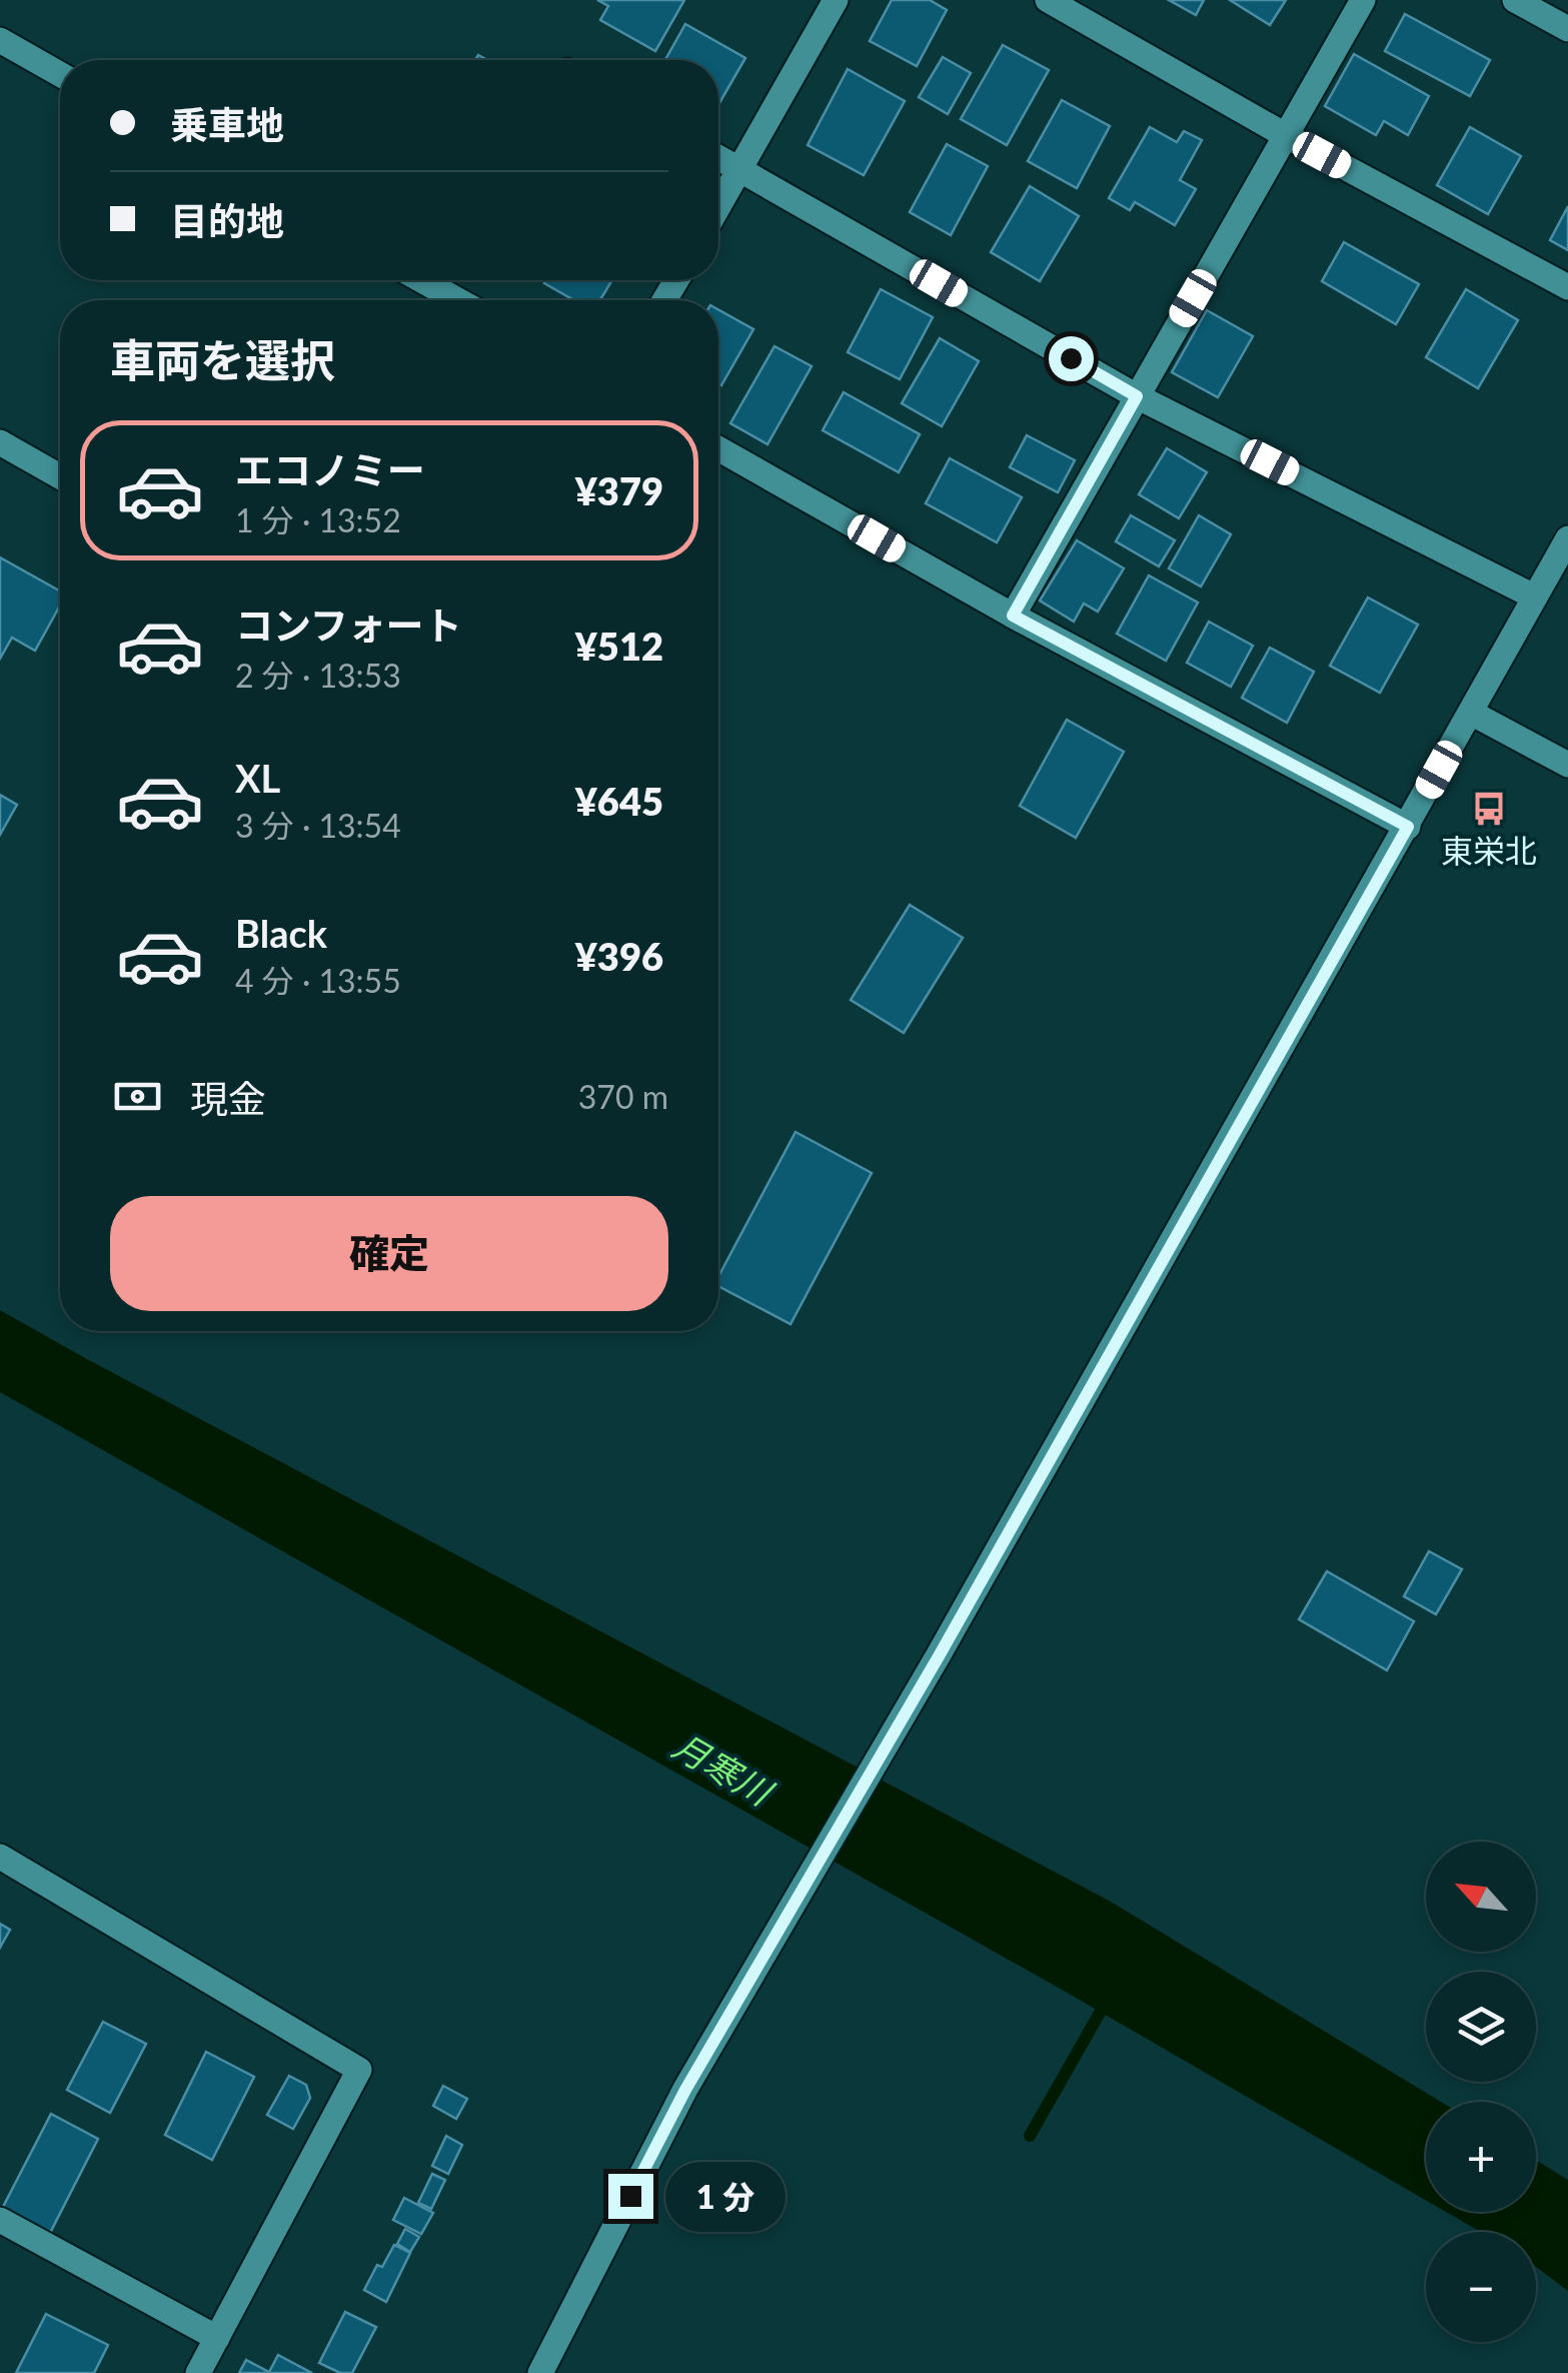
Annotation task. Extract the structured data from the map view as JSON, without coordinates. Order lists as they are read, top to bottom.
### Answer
{
  "water": ["月寒川"],
  "places": {
    "bus stop": ["東栄北"]
  },
  "north": "top left",
  "page": {
    "banner": ["乗車地", "目的地"],
    "heading": "車両を選択",
    "list": [
      {
        "name": "エコノミー",
        "note": "1 分 · 13:52",
        "value": "¥379"
      },
      {
        "name": "コンフォート",
        "note": "2 分 · 13:53",
        "value": "¥512"
      },
      {
        "name": "XL",
        "note": "3 分 · 13:54",
        "value": "¥645"
      },
      {
        "name": "Black",
        "note": "4 分 · 13:55",
        "value": "¥396"
      }
    ],
    "pay": ["現金", "370 m"],
    "buttons": "確定",
    "map_buttons": ["+", "−"],
    "bubble": "1 分"
  }
}
